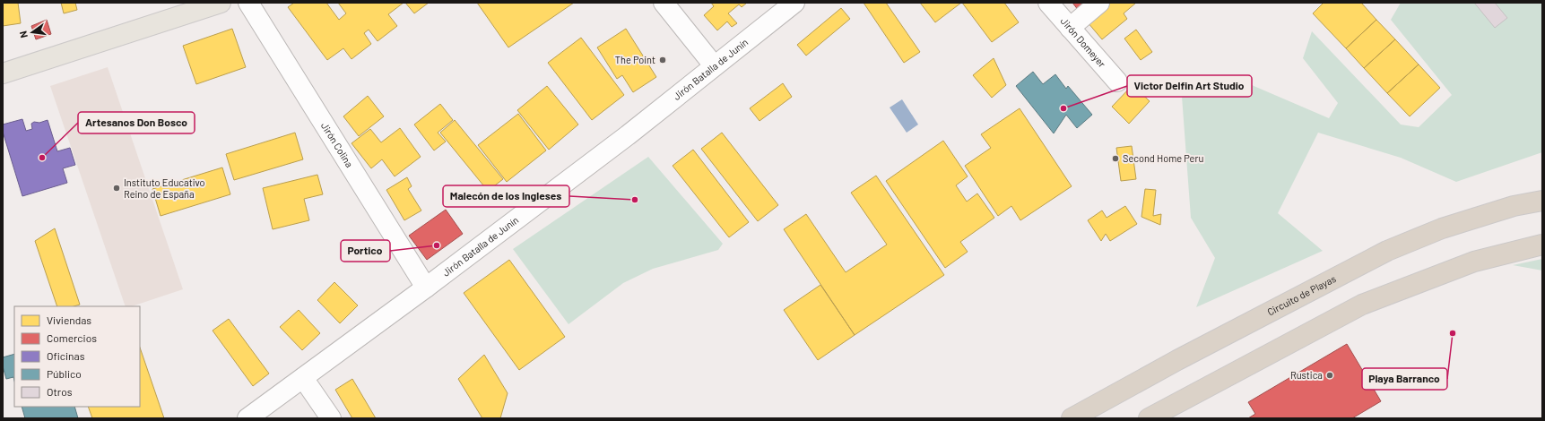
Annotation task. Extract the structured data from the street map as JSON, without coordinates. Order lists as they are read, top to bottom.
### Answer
{
  "streets": {
    "highway": ["Circuito de Playas"],
    "street": ["Jirón Domeyer", "Jirón Batalla de Junín", "Jirón Colina"]
  },
  "crossings": [
    ["Jirón Batalla de Junín", "Jirón Colina"]
  ],
  "places": [
    "The Point",
    "Victor Delfin Art Studio",
    "Artesanos Don Bosco",
    "Second Home Peru",
    "Instituto Educativo Reino de España",
    "Malecón de los Ingleses",
    "Portico",
    "Playa Barranco",
    "Rustica"
  ],
  "legend": [
    "Viviendas",
    "Comercios",
    "Oficinas",
    "Público",
    "Otros"
  ],
  "north": "left"
}
